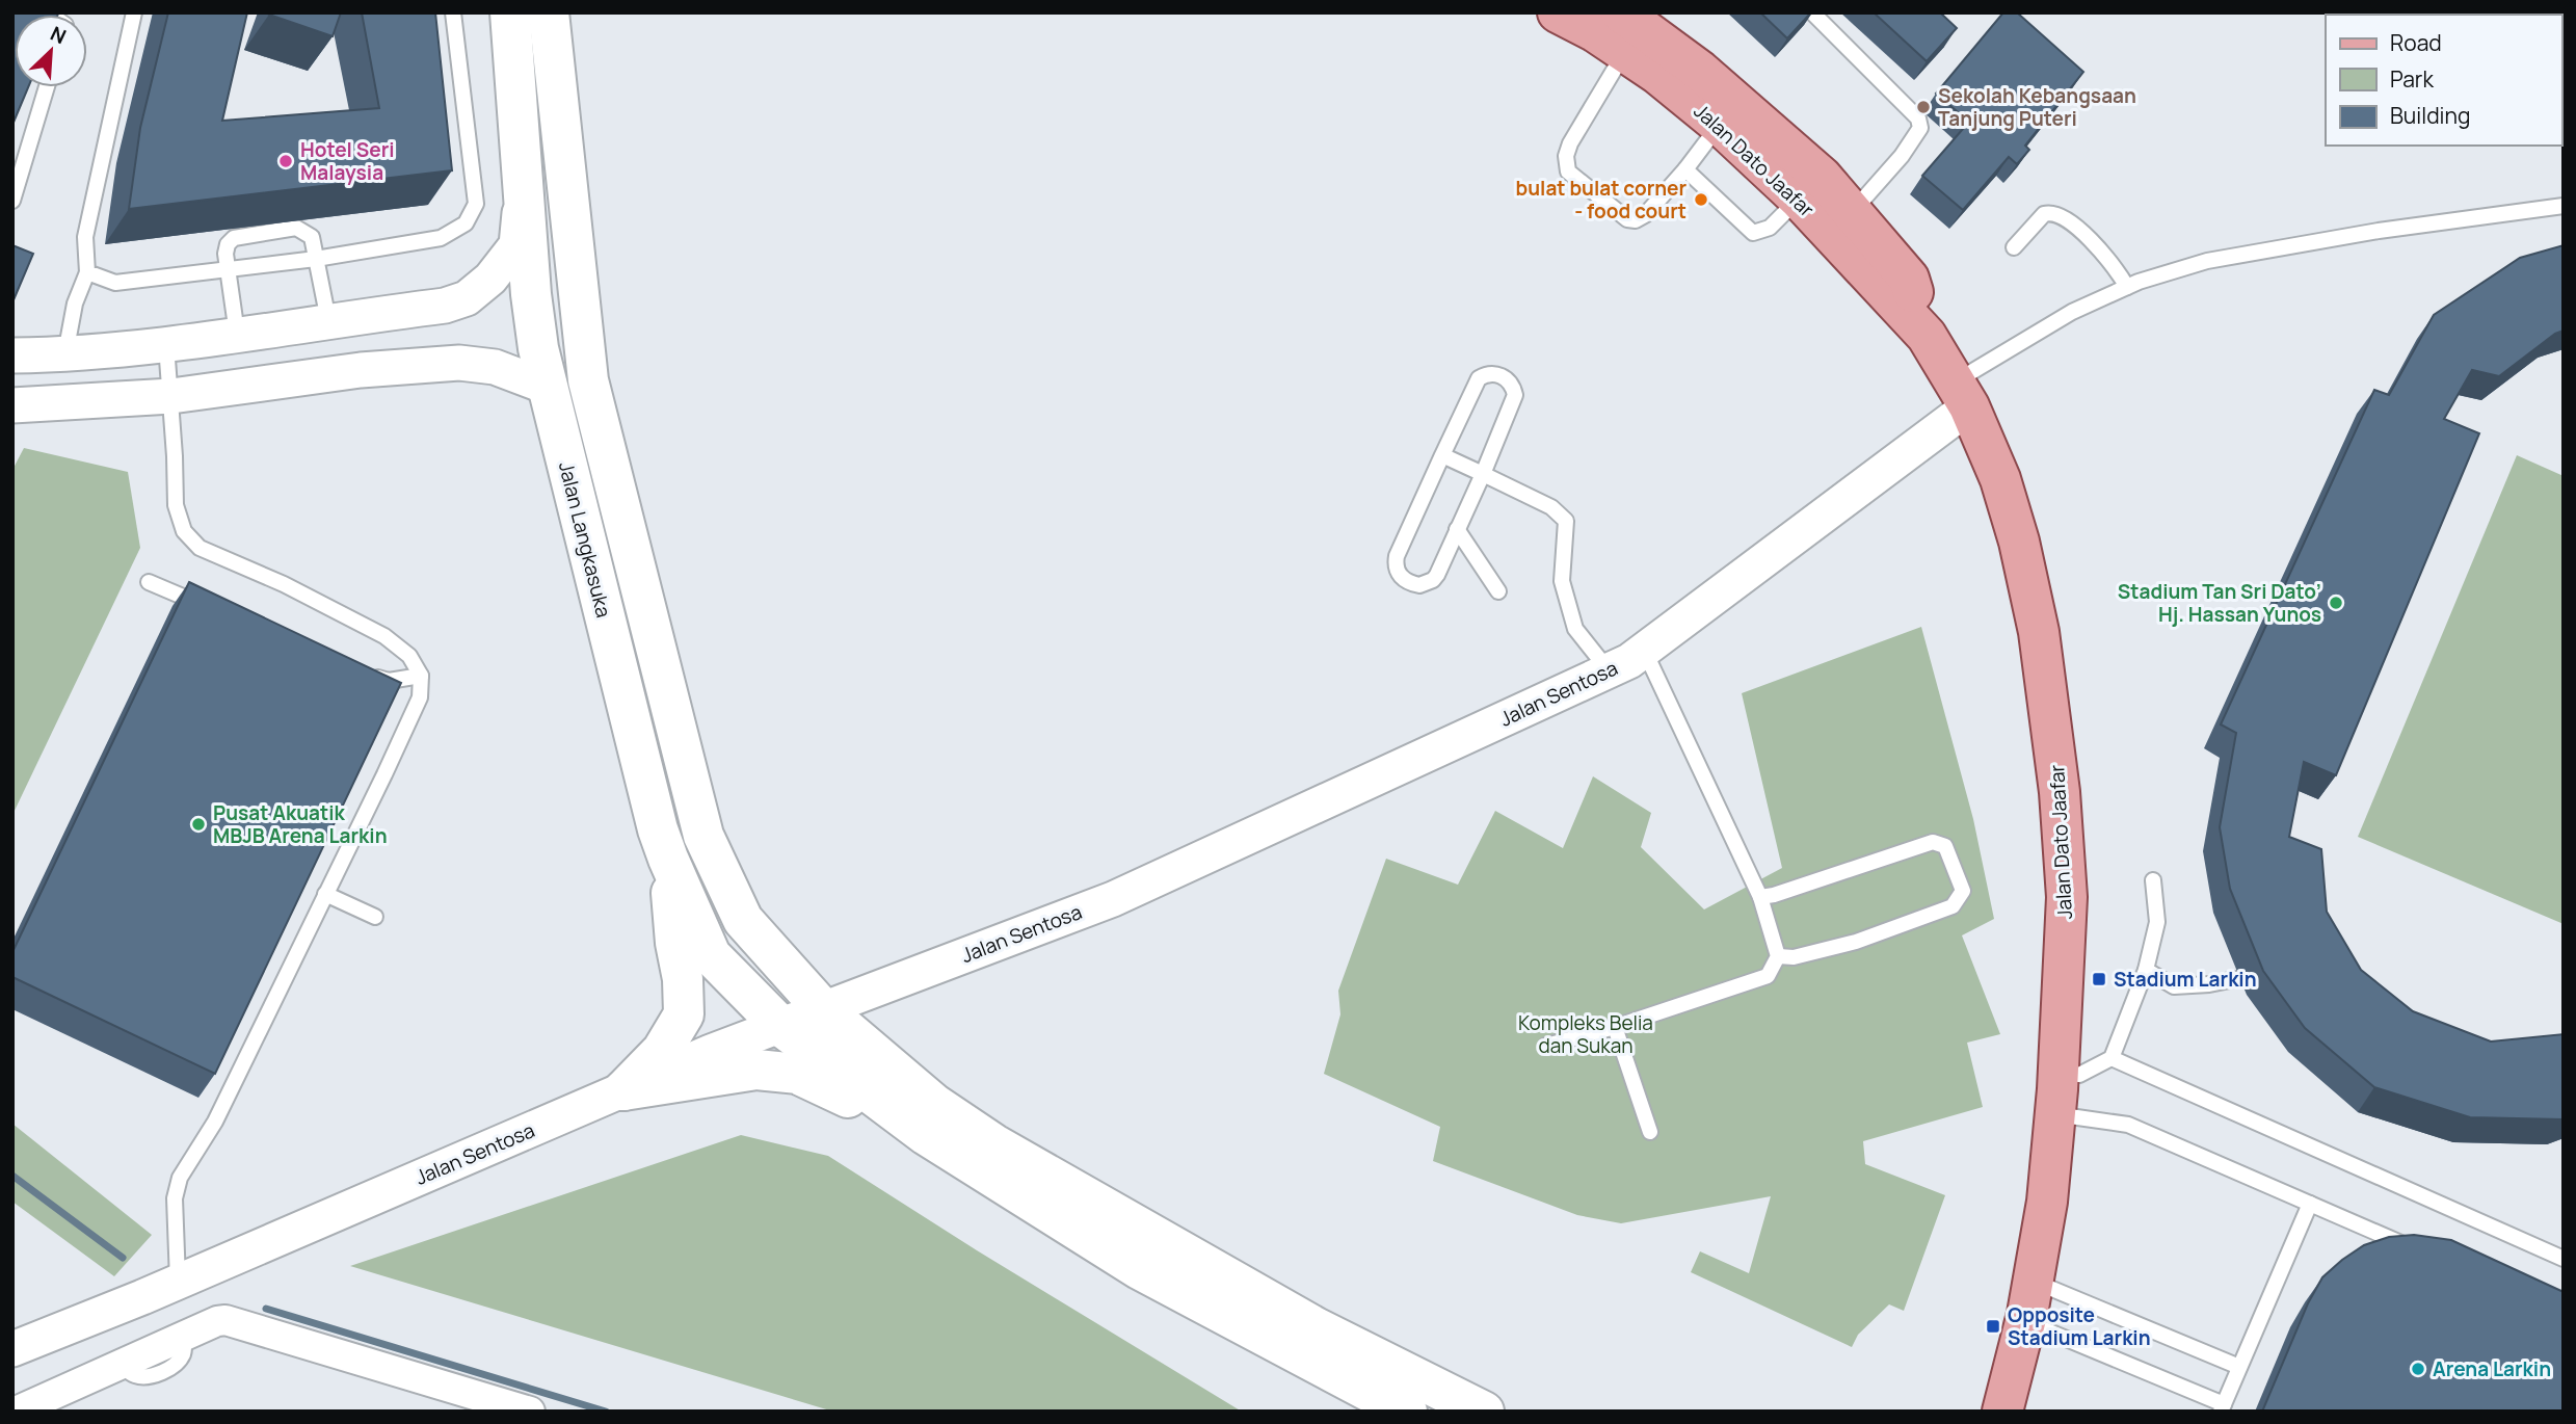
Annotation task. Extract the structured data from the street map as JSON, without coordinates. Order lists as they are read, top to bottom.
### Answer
{
  "streets": {
    "main road": ["Jalan Dato Jaafar", "Jalan Langkasuka"],
    "street": ["Jalan Sentosa"]
  },
  "crossings": [
    ["Jalan Dato Jaafar", "Jalan Sentosa"],
    ["Jalan Langkasuka", "Jalan Sentosa"]
  ],
  "parks": ["Kompleks Belia dan Sukan"],
  "places": {
    "other": [
      "Sekolah Kebangsaan Tanjung Puteri",
      "Hotel Seri Malaysia",
      "bulat bulat corner - food court",
      "Stadium Tan Sri Dato’ Hj. Hassan Yunos",
      "Pusat Akuatik MBJB Arena Larkin",
      "Arena Larkin"
    ],
    "transit": ["Stadium Larkin", "Opposite Stadium Larkin"]
  },
  "legend": ["Road", "Park", "Building"],
  "north": "top right"
}
